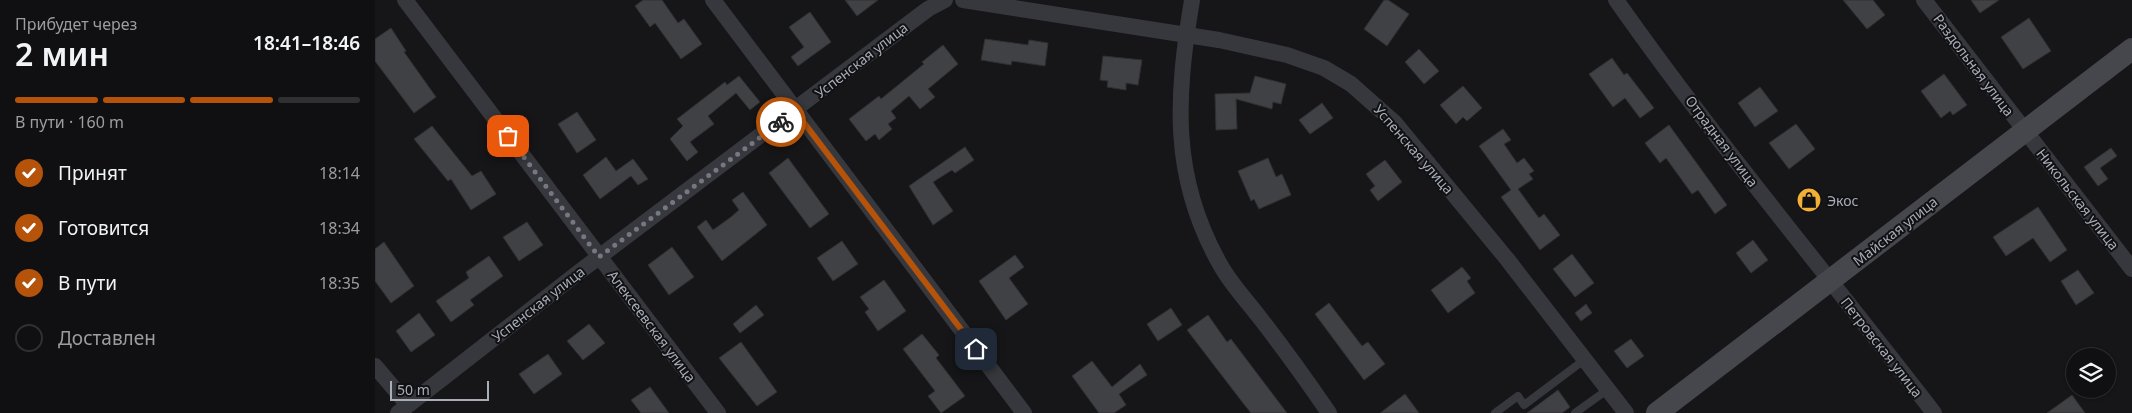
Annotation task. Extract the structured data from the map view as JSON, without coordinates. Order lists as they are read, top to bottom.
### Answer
{
  "streets": {
    "street": [
      "Успенская улица",
      "Раздольная улица",
      "Отрадная улица",
      "Никольская улица",
      "Майская улица",
      "Алексеевская улица",
      "Петровская улица"
    ]
  },
  "crossings": [
    ["Успенская улица", "Алексеевская улица"],
    ["Раздольная улица", "Никольская улица"],
    ["Раздольная улица", "Майская улица"],
    ["Отрадная улица", "Майская улица"],
    ["Отрадная улица", "Петровская улица"],
    ["Никольская улица", "Майская улица"],
    ["Майская улица", "Петровская улица"]
  ],
  "places": {
    "shop": ["Экос"]
  },
  "scale_bar": "50 m",
  "page": {
    "heading": ["2 мин", "Прибудет через", "18:41–18:46"],
    "bar": "В пути · 160 m",
    "list": [
      ["Принят", "18:14"],
      ["Готовится", "18:34"],
      ["В пути", "18:35"],
      "Доставлен"
    ],
    "scale": "50 m"
  }
}
